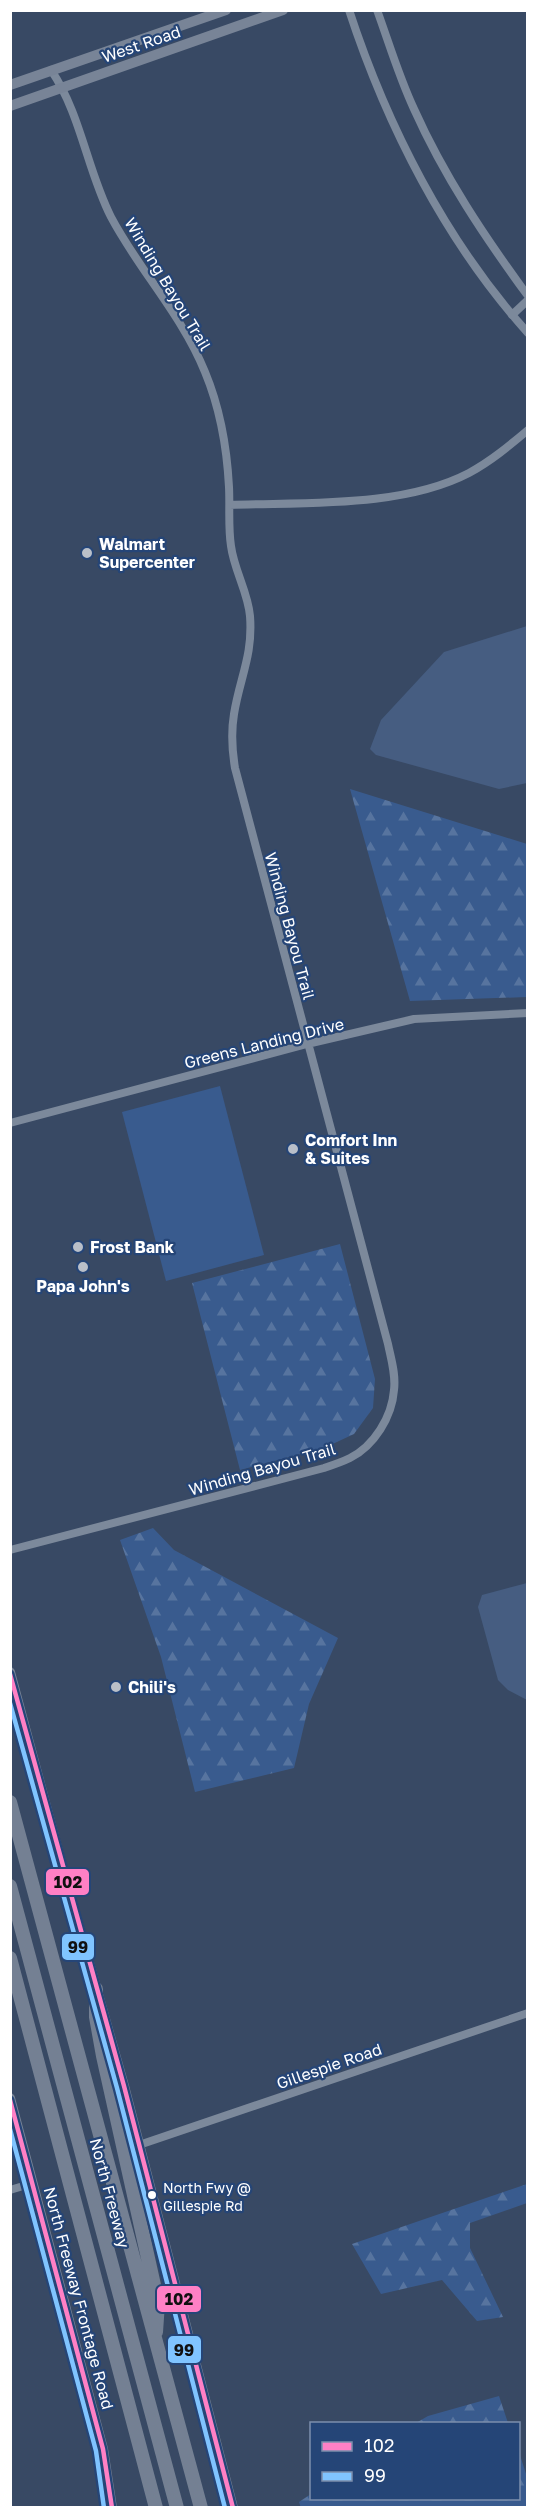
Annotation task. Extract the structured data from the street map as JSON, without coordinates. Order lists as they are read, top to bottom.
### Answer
{
  "streets": {
    "highway": ["North Freeway"],
    "main road": ["West Road", "North Freeway Frontage Road"],
    "street": ["Winding Bayou Trail", "Greens Landing Drive", "Gillespie Road"]
  },
  "crossings": [
    ["West Road", "Winding Bayou Trail"],
    ["Winding Bayou Trail", "Greens Landing Drive"]
  ],
  "places": [
    "Walmart Supercenter",
    "Comfort Inn & Suites",
    "Frost Bank",
    "Papa John's",
    "Chili's",
    "North Fwy @ Gillespie Rd"
  ],
  "lines": ["transit line 102", "transit line 99"],
  "legend": ["102", "99"]
}
